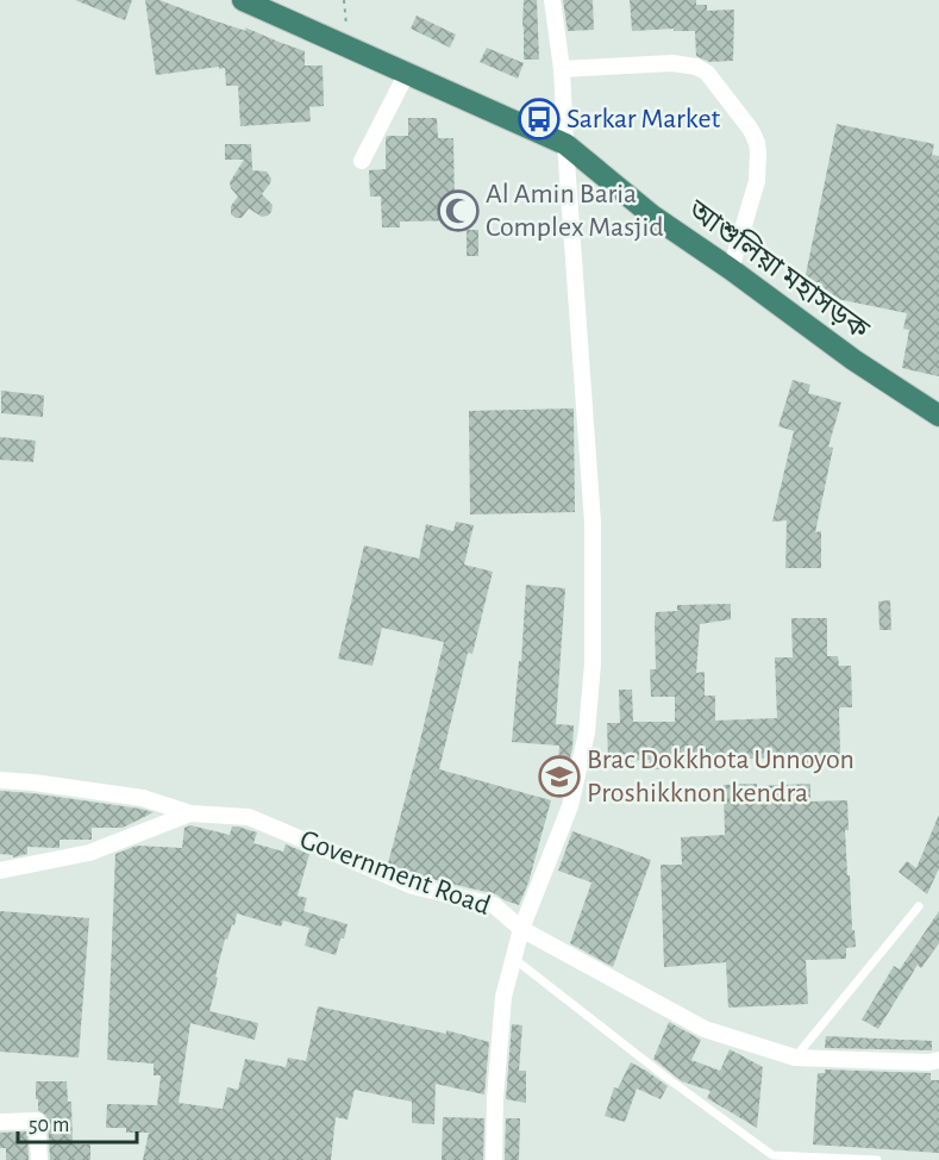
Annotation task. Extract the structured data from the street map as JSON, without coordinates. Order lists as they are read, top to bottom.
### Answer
{
  "streets": {
    "highway": ["আশুলিয়া মহাসড়ক"],
    "street": ["Government Road"]
  },
  "places": {
    "bus stop": ["Sarkar Market"],
    "mosque": ["Al Amin Baria Complex Masjid"],
    "school or university": ["Brac Dokkhota Unnoyon Proshikknon kendra"]
  },
  "scale_bar": "50 m"
}
